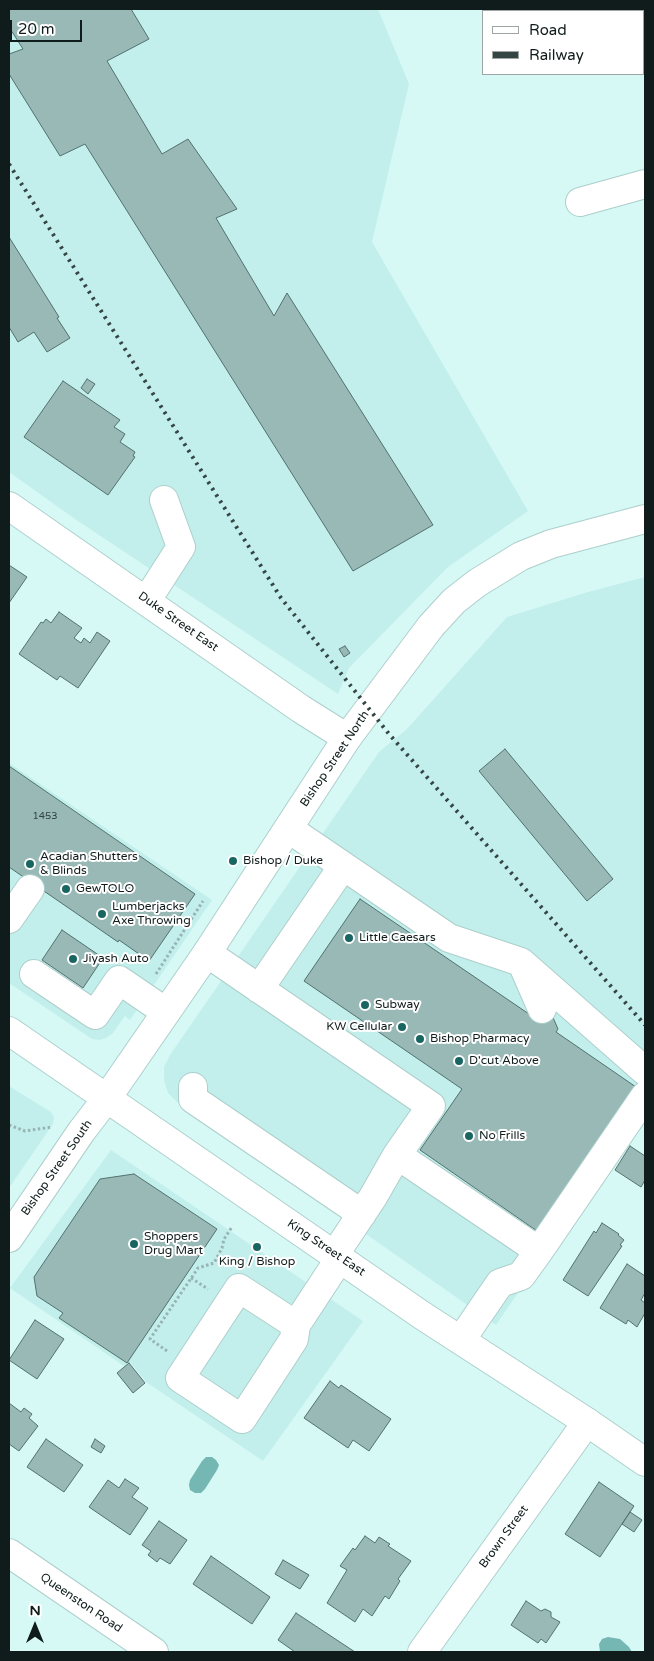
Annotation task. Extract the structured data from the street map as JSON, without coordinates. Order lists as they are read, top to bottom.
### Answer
{
  "streets": {
    "main road": [
      "Duke Street East",
      "Bishop Street North",
      "Bishop Street South",
      "King Street East",
      "Brown Street",
      "Queenston Road"
    ]
  },
  "crossings": [
    ["Duke Street East", "Bishop Street North"],
    ["Bishop Street North", "Bishop Street South"],
    ["Bishop Street North", "King Street East"],
    ["Bishop Street South", "King Street East"],
    ["King Street East", "Brown Street"]
  ],
  "places": [
    "Bishop / Duke",
    "Acadian Shutters & Blinds",
    "GewTOLO",
    "Lumberjacks Axe Throwing",
    "Little Caesars",
    "Jiyash Auto",
    "Subway",
    "KW Cellular",
    "Bishop Pharmacy",
    "D'cut Above",
    "No Frills",
    "Shoppers Drug Mart",
    "King / Bishop"
  ],
  "house_numbers": ["1453"],
  "legend": ["Road", "Railway"],
  "scale_bar": "20 m",
  "north": "top"
}
